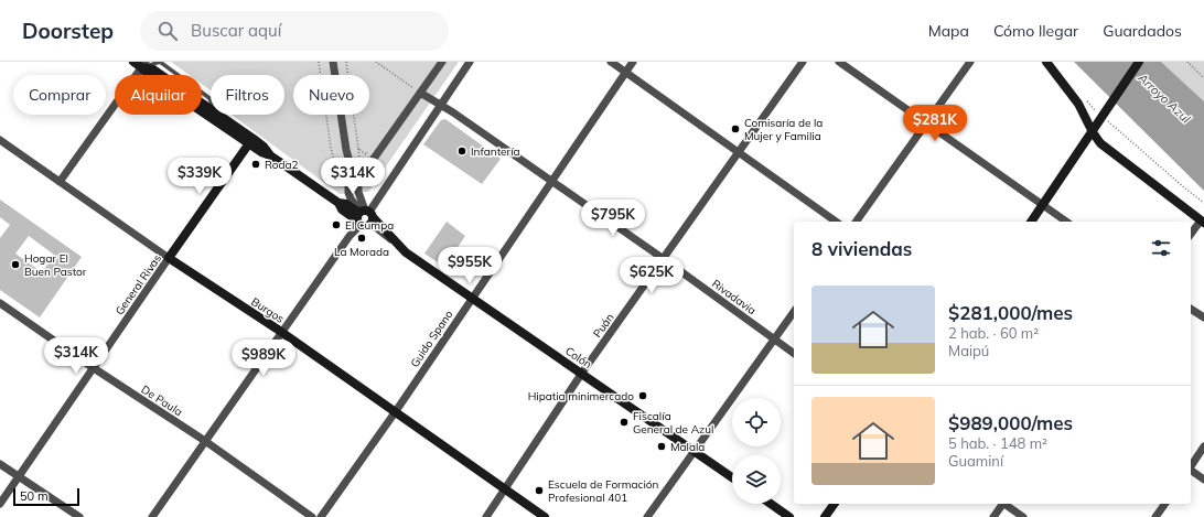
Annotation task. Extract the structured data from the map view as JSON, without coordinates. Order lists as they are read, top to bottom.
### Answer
{
  "streets": {
    "main road": ["General Rivas", "Burgos", "Colón"],
    "street": [
      "Rivadavia",
      "Puán",
      "Guido Spano",
      "De Paula"
    ]
  },
  "crossings": [
    ["General Rivas", "Burgos"],
    ["General Rivas", "De Paula"],
    ["Rivadavia", "Puán"],
    ["Rivadavia", "Guido Spano"],
    ["Burgos", "Puán"],
    ["Burgos", "Guido Spano"],
    ["Puán", "Colón"],
    ["Guido Spano", "Colón"]
  ],
  "water": ["Arroyo Azul"],
  "places": [
    "Comisaría de la Mujer y Familia",
    "Infantería",
    "Roda2",
    "El Cumpa",
    "La Morada",
    "Hogar El Buen Pastor",
    "Hipatia minimercado",
    "Fiscalía General de Azul",
    "Malala",
    "Escuela de Formación Profesional 401"
  ],
  "scale_bar": "50 m",
  "page": {
    "header": "Doorstep",
    "search": "Buscar aquí",
    "nav": ["Mapa", "Cómo llegar", "Guardados"],
    "chip": [
      "Comprar",
      "Alquilar",
      "Filtros",
      "Nuevo"
    ],
    "price": [
      "$281K",
      "$339K",
      "$314K",
      "$795K",
      "$955K",
      "$625K",
      "$314K",
      "$989K"
    ],
    "heading": "8 viviendas",
    "list": [
      {
        "name": "$281,000/mes",
        "note": "2 hab. · 60 m² · Maipú"
      },
      {
        "name": "$989,000/mes",
        "note": "5 hab. · 148 m² · Guaminí"
      }
    ],
    "scale": "50 m"
  }
}
